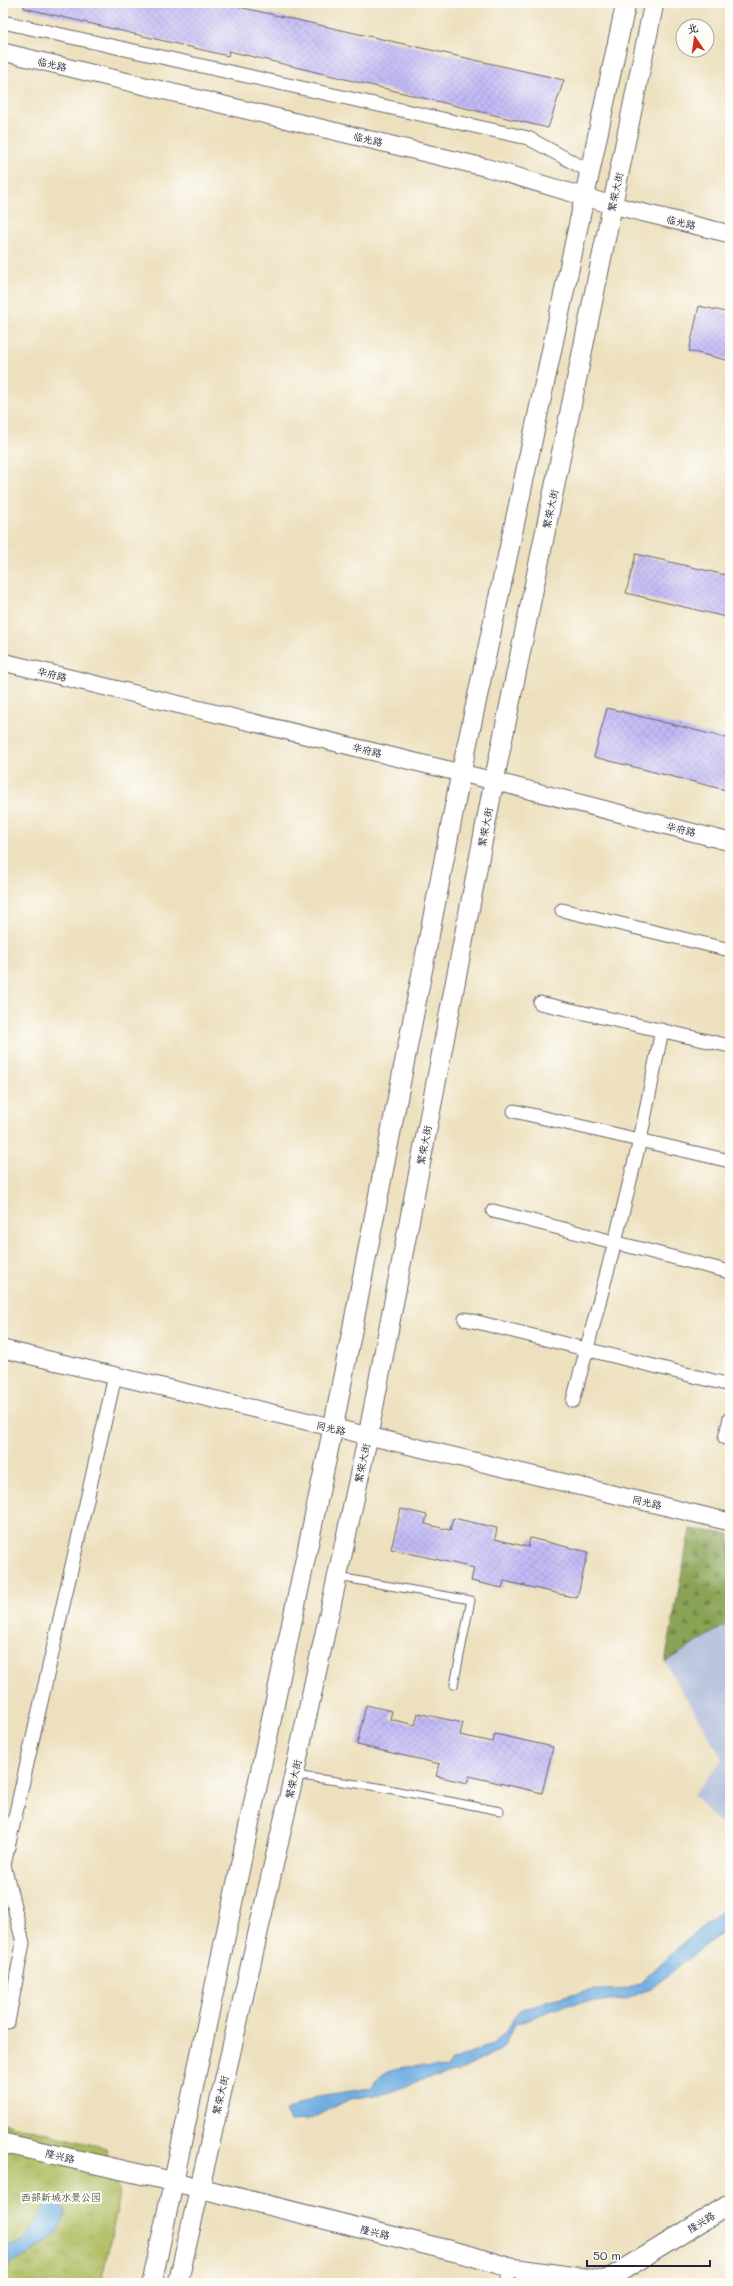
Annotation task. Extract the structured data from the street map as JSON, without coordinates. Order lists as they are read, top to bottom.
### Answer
{
  "streets": {
    "main road": ["繁荣大街", "隆兴路"],
    "street": ["临光路", "华府路", "同光路"]
  },
  "crossings": [
    ["临光路", "繁荣大街"],
    ["繁荣大街", "华府路"],
    ["繁荣大街", "同光路"],
    ["繁荣大街", "隆兴路"]
  ],
  "parks": ["西部新城水景公园"],
  "scale_bar": "50 m",
  "north": "top"
}
